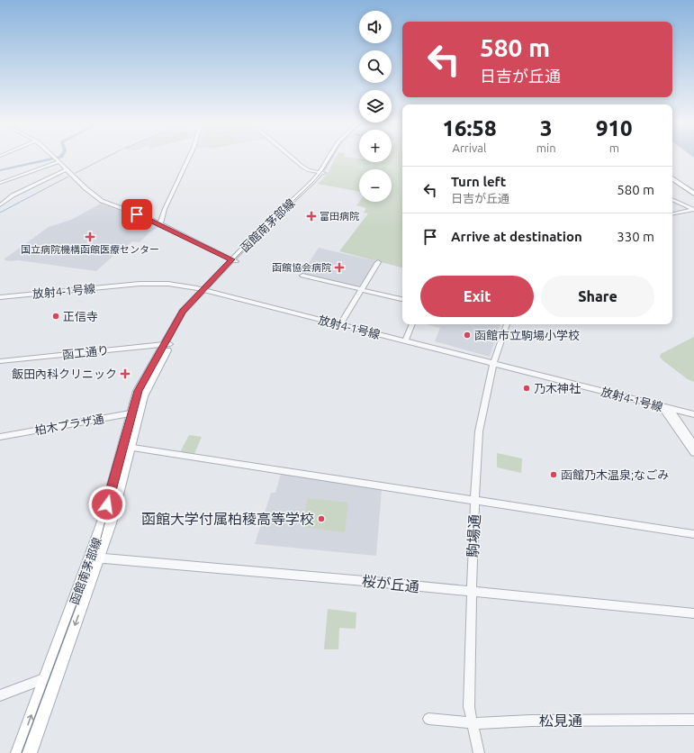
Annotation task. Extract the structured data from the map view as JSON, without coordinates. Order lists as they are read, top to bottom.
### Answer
{
  "streets": {
    "main road": ["函館南茅部線"],
    "street": [
      "放射4-1号線",
      "函工通り",
      "柏木プラザ通",
      "駒場通",
      "桜が丘通",
      "松見通"
    ]
  },
  "crossings": [
    ["函館南茅部線", "放射4-1号線"],
    ["函館南茅部線", "函工通り"],
    ["函館南茅部線", "柏木プラザ通"],
    ["函館南茅部線", "桜が丘通"],
    ["放射4-1号線", "駒場通"],
    ["駒場通", "桜が丘通"],
    ["駒場通", "松見通"]
  ],
  "places": {
    "health": [
      "富田病院",
      "国立病院機構函館医療センター",
      "函館協会病院",
      "飯田內科クリニック"
    ],
    "other": [
      "正信寺",
      "函館市立駒場小学校",
      "乃木神社",
      "函館乃木温泉;なごみ",
      "函館大学付属柏稜高等学校"
    ]
  },
  "page": {
    "map_buttons": ["+", "−"],
    "turn": ["580 m", "日吉が丘通"],
    "eta": [
      "16:58",
      "Arrival",
      "3",
      "min",
      "910",
      "m"
    ],
    "list": [
      {
        "name": "Turn left",
        "note": "日吉が丘通",
        "value": "580 m"
      },
      {
        "name": "Arrive at destination",
        "value": "330 m"
      }
    ],
    "buttons": ["Exit", "Share"]
  }
}
